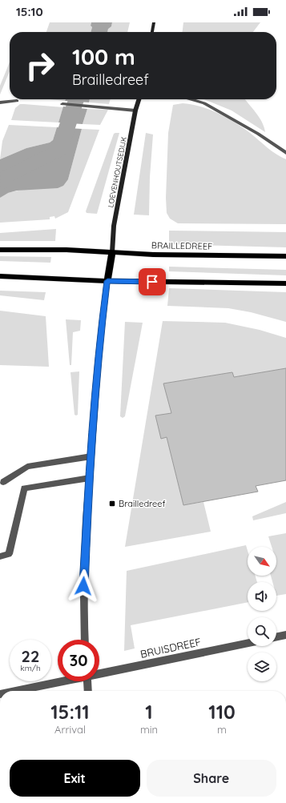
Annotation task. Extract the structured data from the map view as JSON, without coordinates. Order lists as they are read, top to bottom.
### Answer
{
  "streets": {
    "main road": ["BRAILLEDREEF"],
    "street": ["LOEVENHOUTSEDIJK", "BRUISDREEF"]
  },
  "crossings": [
    ["LOEVENHOUTSEDIJK", "BRAILLEDREEF"]
  ],
  "places": {
    "transit": ["Brailledreef"]
  },
  "north": "bottom right",
  "page": {
    "status": "15:10",
    "turn": ["100 m", "Brailledreef"],
    "speed": "22 km/h",
    "limit": "30",
    "eta": [
      "15:11",
      "Arrival",
      "1",
      "min",
      "110",
      "m"
    ],
    "buttons": ["Exit", "Share"]
  }
}
